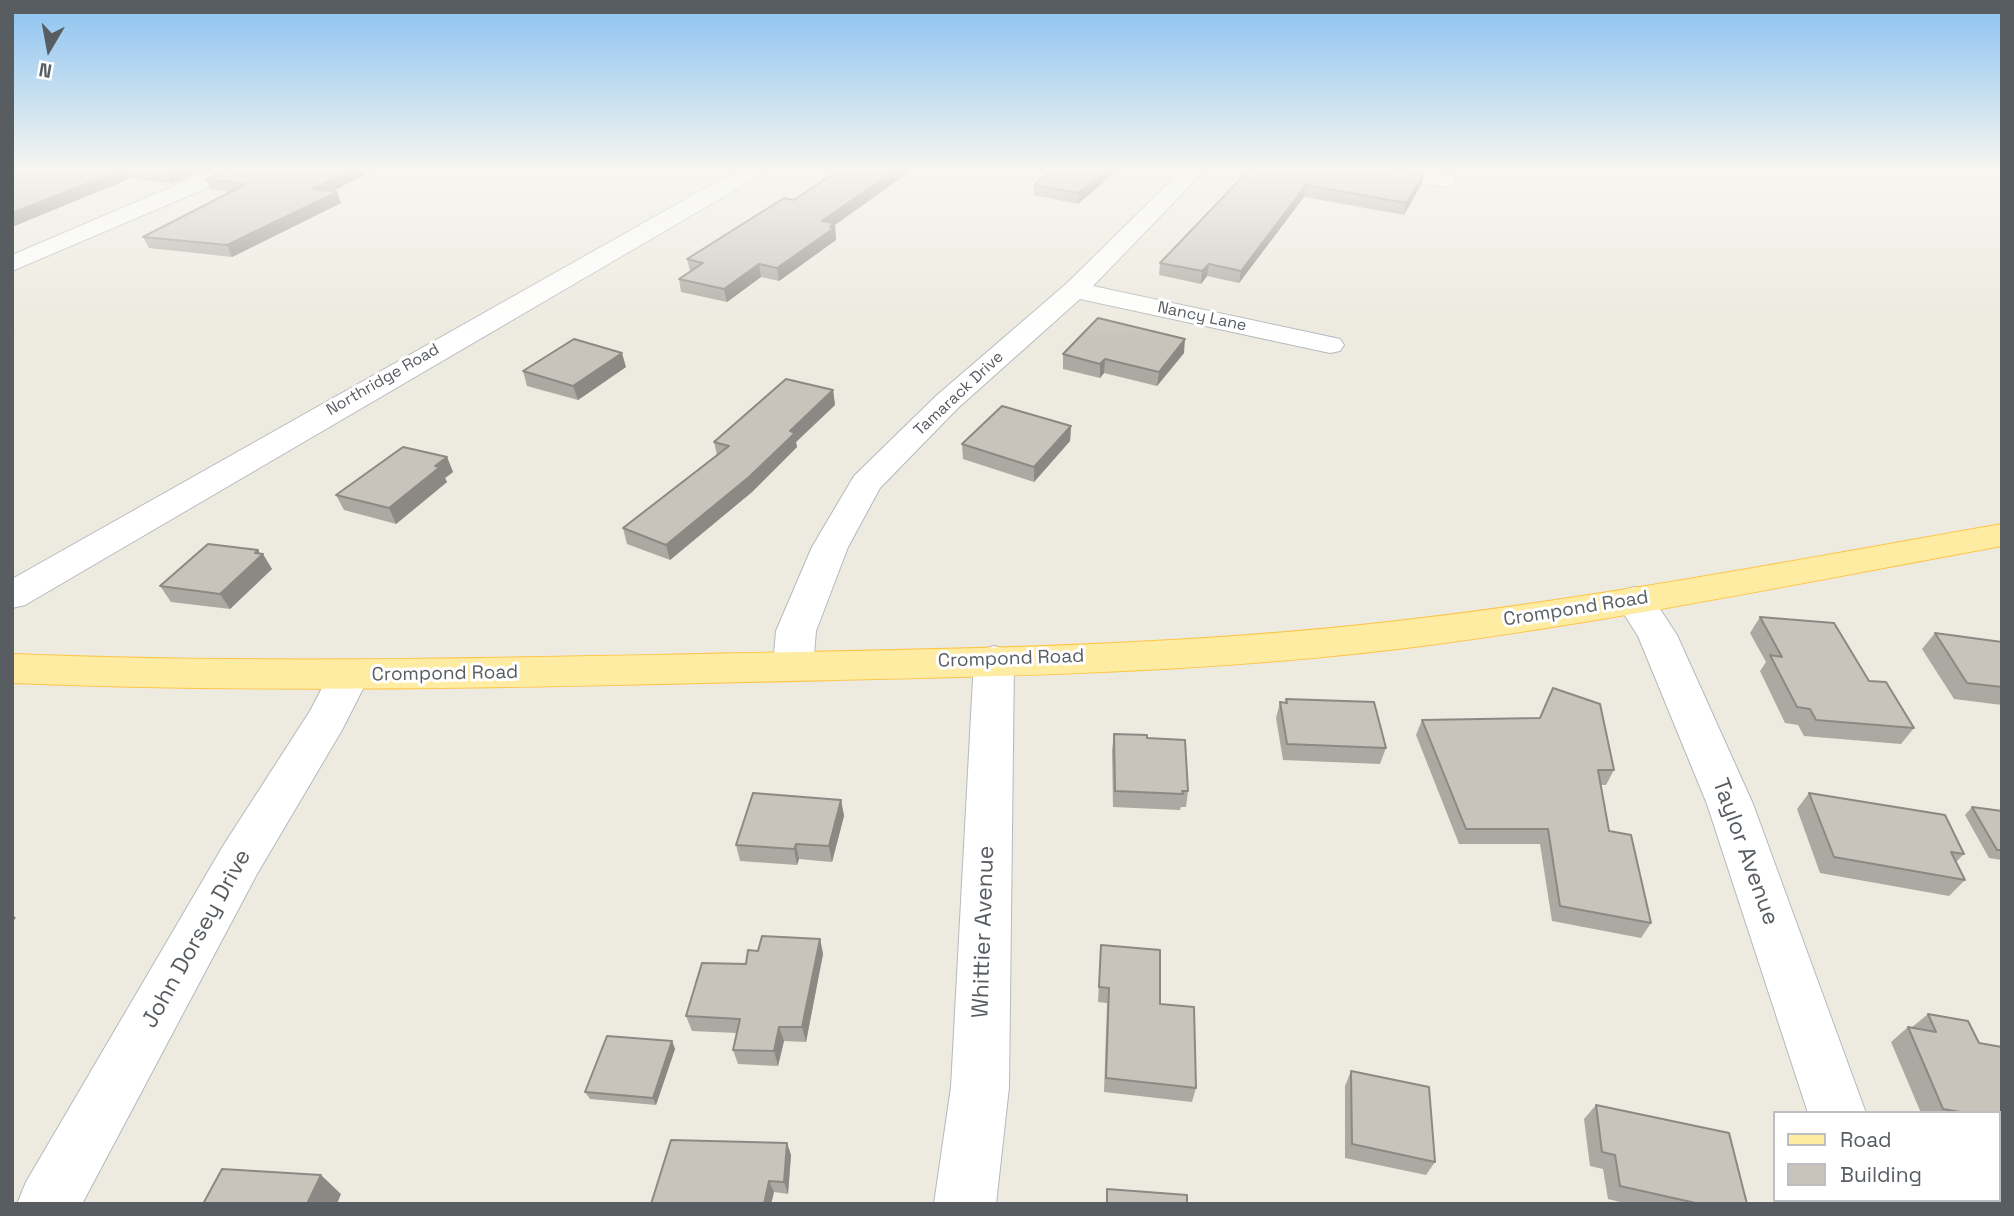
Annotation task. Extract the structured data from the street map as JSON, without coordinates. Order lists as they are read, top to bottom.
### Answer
{
  "streets": {
    "main road": ["Crompond Road"],
    "street": [
      "Nancy Lane",
      "Northridge Road",
      "Tamarack Drive",
      "Taylor Avenue",
      "Whittier Avenue",
      "John Dorsey Drive"
    ]
  },
  "crossings": [
    ["Nancy Lane", "Tamarack Drive"],
    ["Tamarack Drive", "Crompond Road"],
    ["Crompond Road", "Taylor Avenue"],
    ["Crompond Road", "Whittier Avenue"],
    ["Crompond Road", "John Dorsey Drive"]
  ],
  "legend": ["Road", "Building"],
  "north": "bottom"
}
